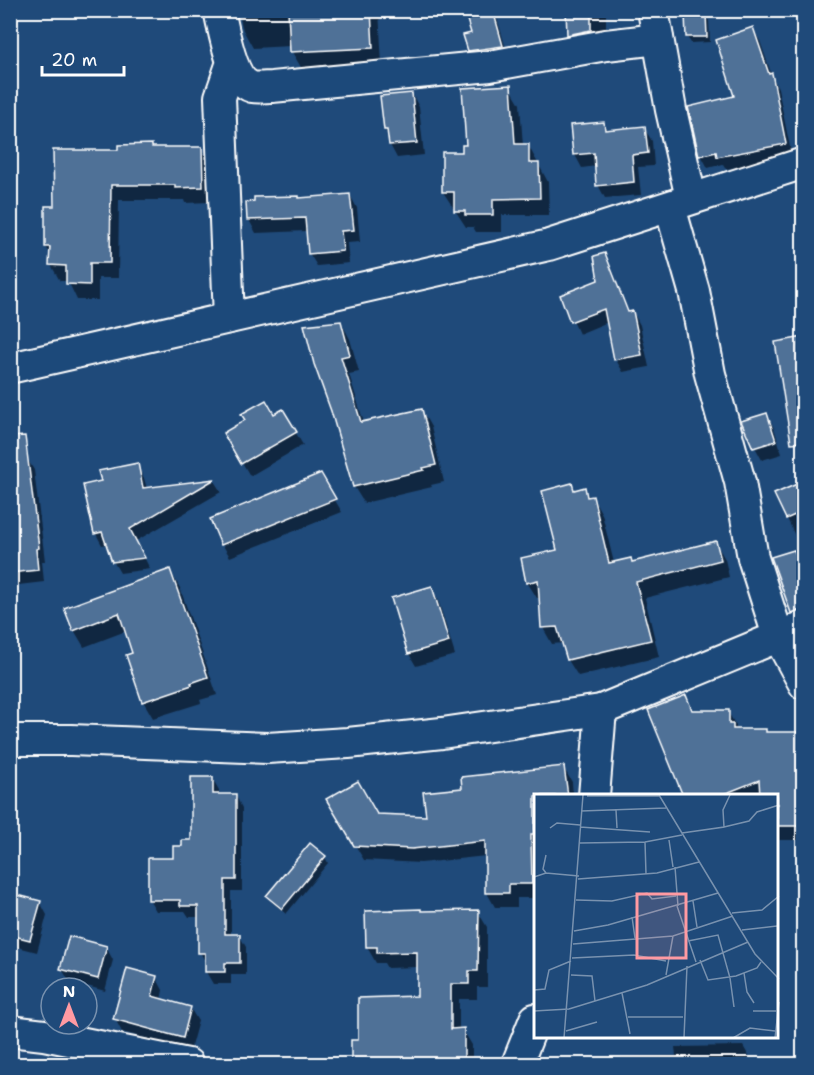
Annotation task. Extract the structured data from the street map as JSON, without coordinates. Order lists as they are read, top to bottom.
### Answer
{
  "scale_bar": "20 m",
  "north": "top"
}
